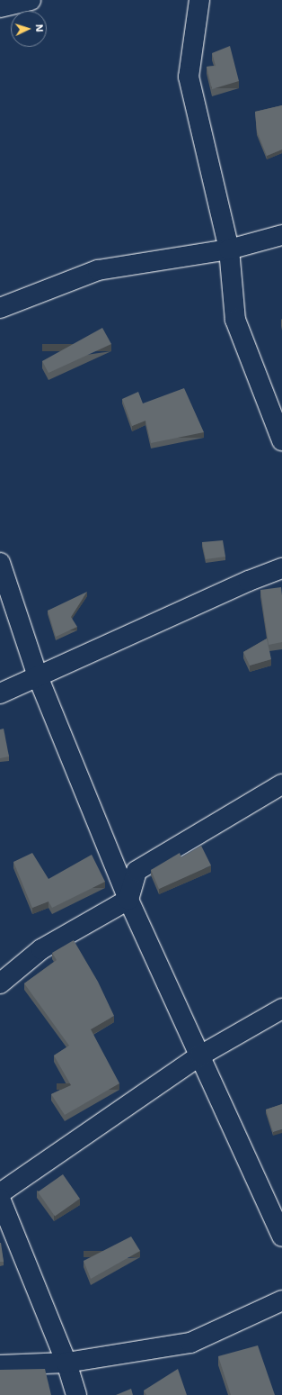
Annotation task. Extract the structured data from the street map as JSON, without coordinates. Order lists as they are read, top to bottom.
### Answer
{
  "north": "right"
}
